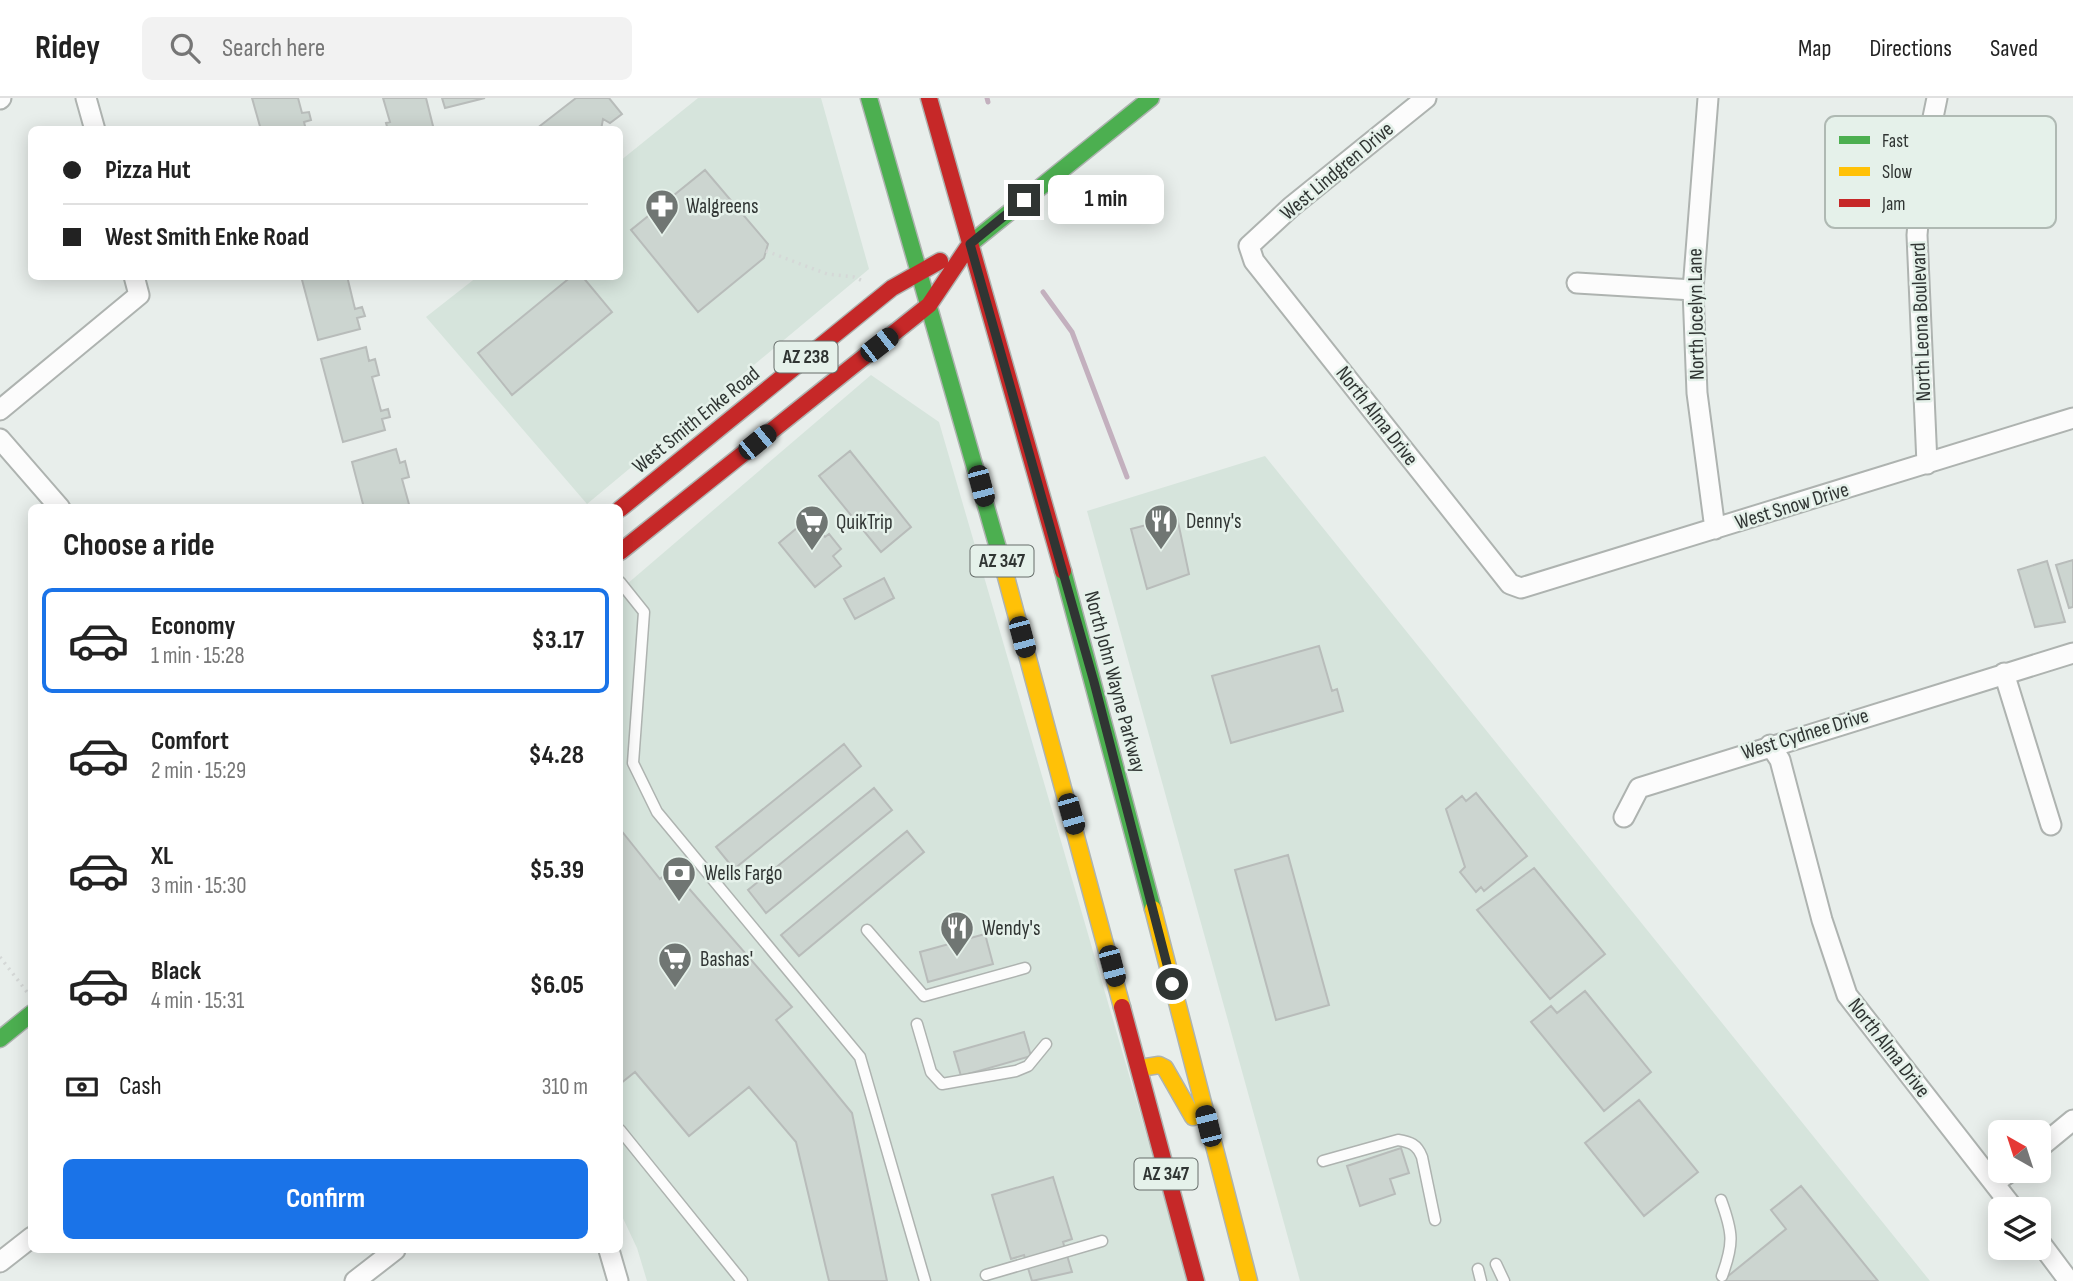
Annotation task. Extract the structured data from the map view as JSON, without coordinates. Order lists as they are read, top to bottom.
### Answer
{
  "streets": {
    "main road": [
      "AZ 238",
      "West Smith Enke Road",
      "AZ 347",
      "North John Wayne Parkway"
    ],
    "street": [
      "West Lindgren Drive",
      "North Jocelyn Lane",
      "North Leona Boulevard",
      "North Alma Drive",
      "West Snow Drive",
      "West Cydnee Drive"
    ]
  },
  "crossings": [
    ["West Lindgren Drive", "North Alma Drive"],
    ["North Jocelyn Lane", "West Snow Drive"],
    ["North Leona Boulevard", "West Snow Drive"],
    ["North Alma Drive", "West Snow Drive"],
    ["North Alma Drive", "West Cydnee Drive"],
    ["West Smith Enke Road", "AZ 347"],
    ["West Smith Enke Road", "North John Wayne Parkway"]
  ],
  "places": {
    "pharmacy": ["Walgreens"],
    "restaurant": ["Denny's", "Wendy's"],
    "supermarket": ["QuikTrip", "Bashas'"],
    "bank": ["Wells Fargo"]
  },
  "legend": ["Fast", "Slow", "Jam"],
  "north": "top left",
  "page": {
    "header": "Ridey",
    "search": "Search here",
    "nav": ["Map", "Directions", "Saved"],
    "banner": ["Pizza Hut", "West Smith Enke Road"],
    "bubble": "1 min",
    "heading": "Choose a ride",
    "list": [
      {
        "name": "Economy",
        "note": "1 min · 15:28",
        "value": "$3.17"
      },
      {
        "name": "Comfort",
        "note": "2 min · 15:29",
        "value": "$4.28"
      },
      {
        "name": "XL",
        "note": "3 min · 15:30",
        "value": "$5.39"
      },
      {
        "name": "Black",
        "note": "4 min · 15:31",
        "value": "$6.05"
      }
    ],
    "pay": ["Cash", "310 m"],
    "buttons": "Confirm"
  }
}
